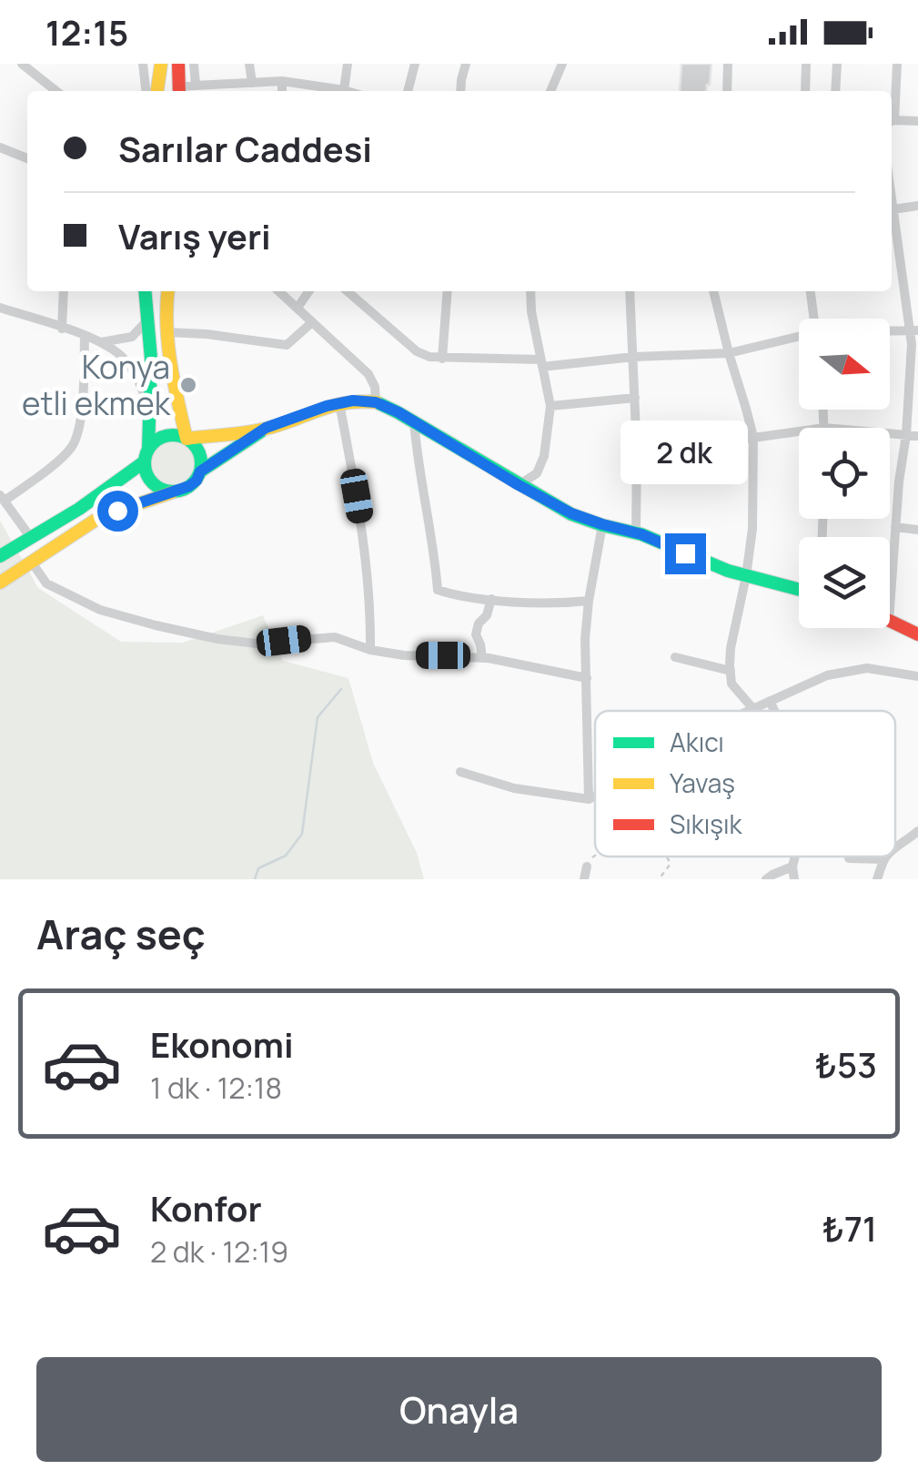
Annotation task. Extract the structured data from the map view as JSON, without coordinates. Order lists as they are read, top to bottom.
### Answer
{
  "places": ["Konya etli ekmek"],
  "legend": ["Akıcı", "Yavaş", "Sıkışık"],
  "north": "right",
  "page": {
    "status": "12:15",
    "banner": ["Sarılar Caddesi", "Varış yeri"],
    "bubble": "2 dk",
    "heading": "Araç seç",
    "list": [
      {
        "name": "Ekonomi",
        "note": "1 dk · 12:18",
        "value": "₺53"
      },
      {
        "name": "Konfor",
        "note": "2 dk · 12:19",
        "value": "₺71"
      }
    ],
    "buttons": "Onayla"
  }
}
